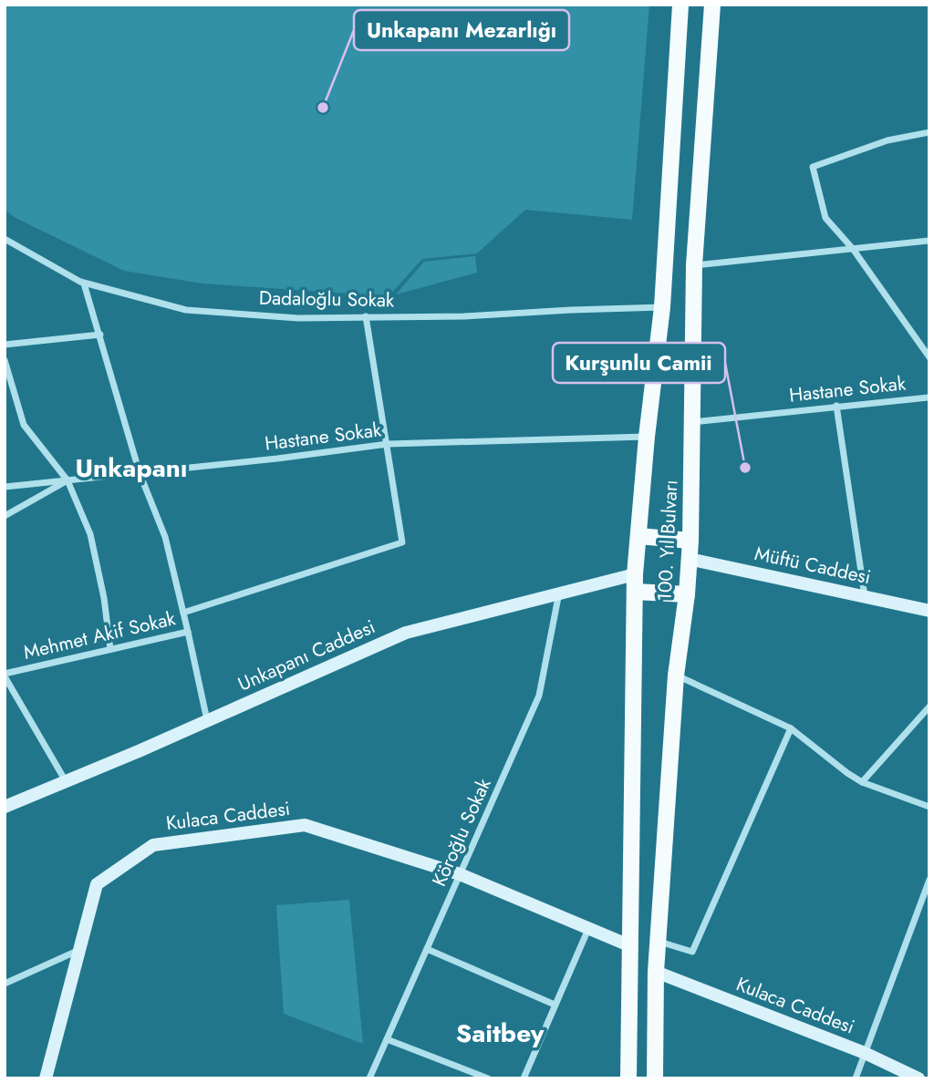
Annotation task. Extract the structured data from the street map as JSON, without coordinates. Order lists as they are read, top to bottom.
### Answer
{
  "streets": {
    "main road": [
      "100. Yıl Bulvarı",
      "Müftü Caddesi",
      "Unkapanı Caddesi",
      "Kulaca Caddesi"
    ],
    "street": [
      "Dadaloğlu Sokak",
      "Hastane Sokak",
      "Mehmet Akif Sokak",
      "Köroğlu Sokak"
    ]
  },
  "crossings": [
    ["Dadaloğlu Sokak", "100. Yıl Bulvarı"],
    ["Hastane Sokak", "100. Yıl Bulvarı"],
    ["100. Yıl Bulvarı", "Müftü Caddesi"],
    ["100. Yıl Bulvarı", "Unkapanı Caddesi"],
    ["100. Yıl Bulvarı", "Kulaca Caddesi"],
    ["Mehmet Akif Sokak", "Unkapanı Caddesi"],
    ["Unkapanı Caddesi", "Köroğlu Sokak"],
    ["Kulaca Caddesi", "Köroğlu Sokak"]
  ],
  "districts": ["Unkapanı", "Saitbey"],
  "places": ["Unkapanı Mezarlığı", "Kurşunlu Camii"]
}
